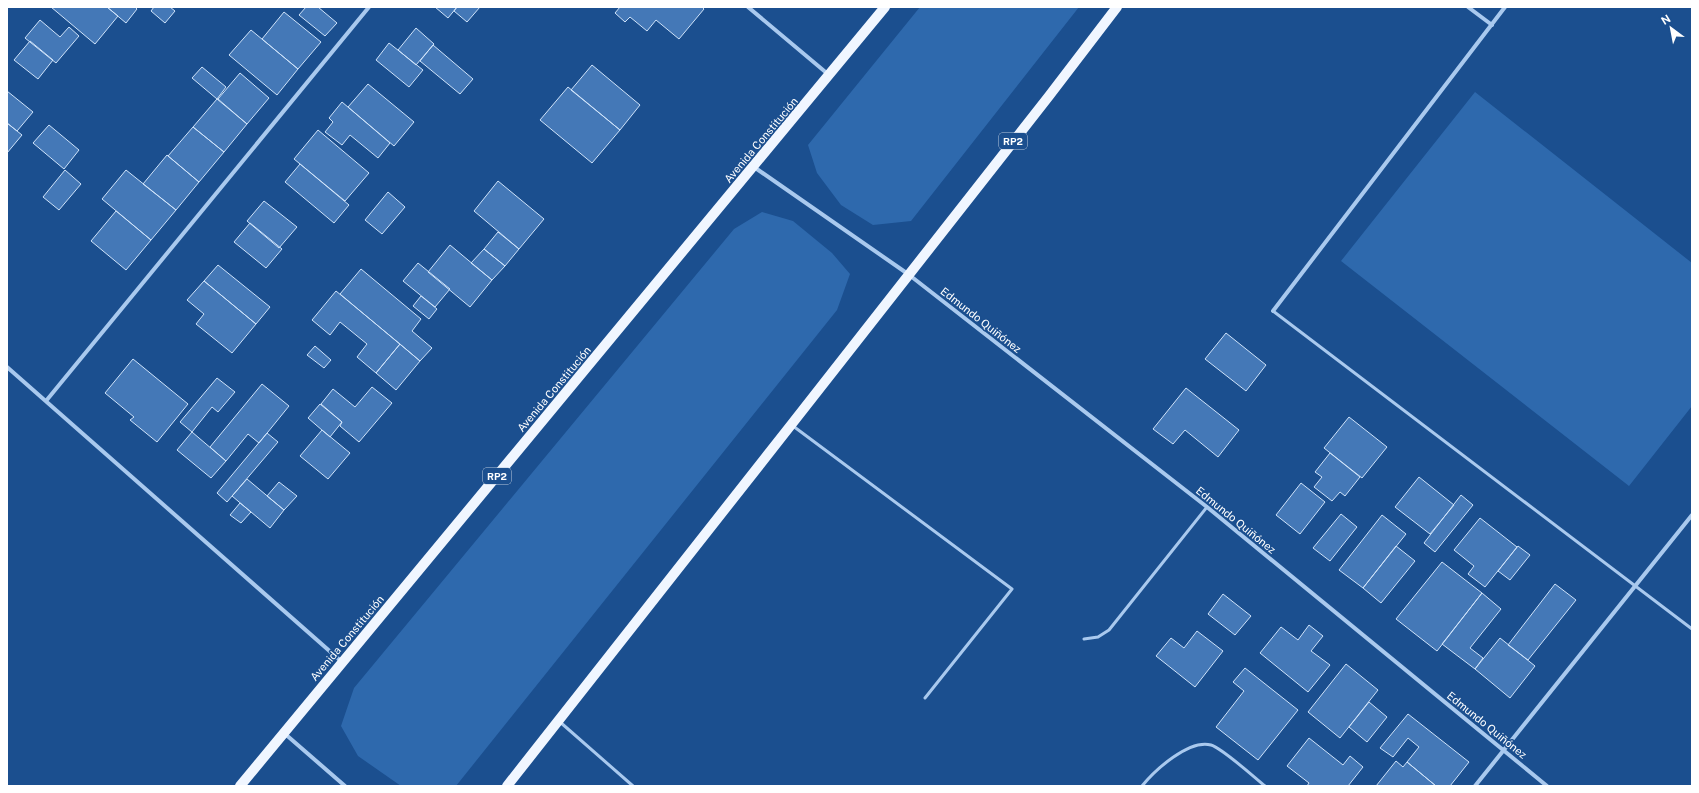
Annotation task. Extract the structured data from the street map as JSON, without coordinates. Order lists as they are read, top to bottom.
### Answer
{
  "streets": {
    "main road": ["Avenida Constitución", "RP2"],
    "street": ["Edmundo Quiñónez"]
  },
  "crossings": [
    ["Avenida Constitución", "Edmundo Quiñónez"],
    ["RP2", "Edmundo Quiñónez"]
  ],
  "north": "top left"
}
